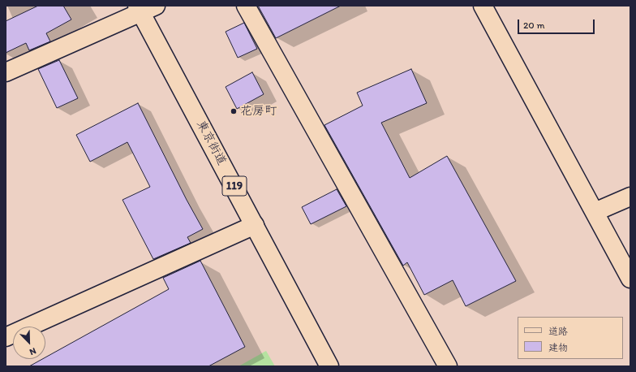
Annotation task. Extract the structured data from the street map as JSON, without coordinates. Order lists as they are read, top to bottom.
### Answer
{
  "streets": {
    "main road": ["東京街道", "119"]
  },
  "places": ["花房町"],
  "legend": ["道路", "建物"],
  "scale_bar": "20 m",
  "north": "bottom right"
}
